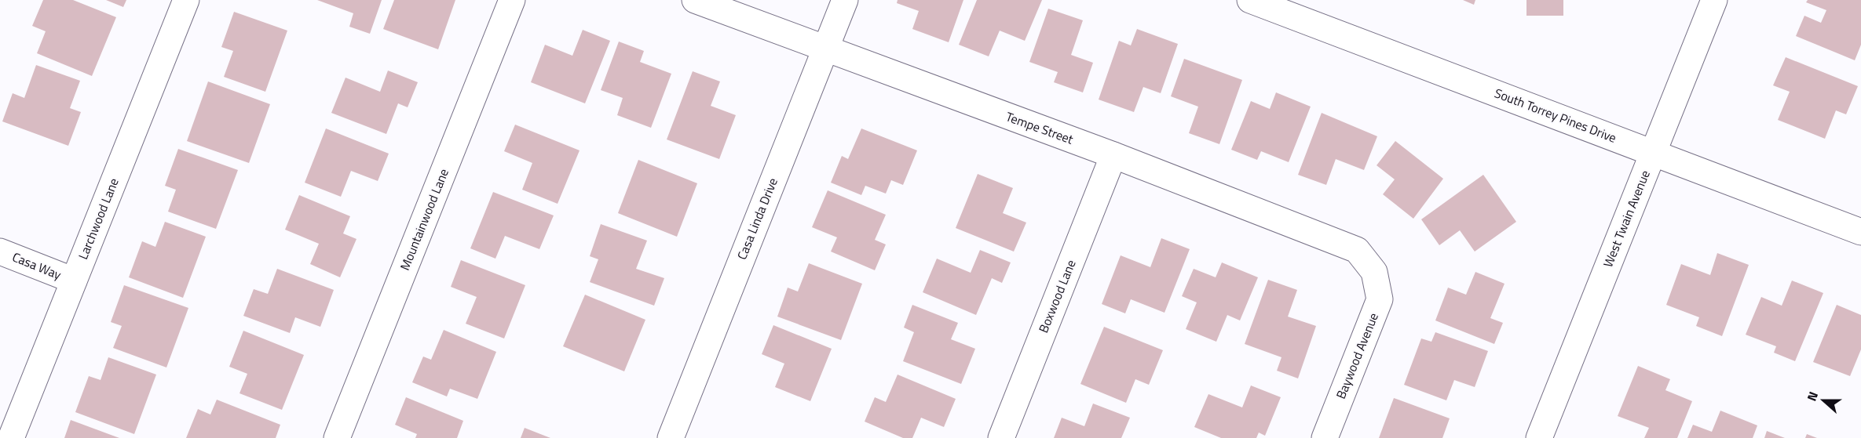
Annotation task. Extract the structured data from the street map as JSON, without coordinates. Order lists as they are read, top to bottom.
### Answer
{
  "streets": {
    "street": [
      "South Torrey Pines Drive",
      "Tempe Street",
      "Larchwood Lane",
      "Casa Linda Drive",
      "West Twain Avenue",
      "Mountainwood Lane",
      "Casa Way",
      "Boxwood Lane",
      "Baywood Avenue"
    ]
  },
  "crossings": [
    ["South Torrey Pines Drive", "West Twain Avenue"],
    ["Tempe Street", "Casa Linda Drive"],
    ["Tempe Street", "Boxwood Lane"],
    ["Tempe Street", "Baywood Avenue"],
    ["Larchwood Lane", "Casa Way"]
  ],
  "north": "left"
}
